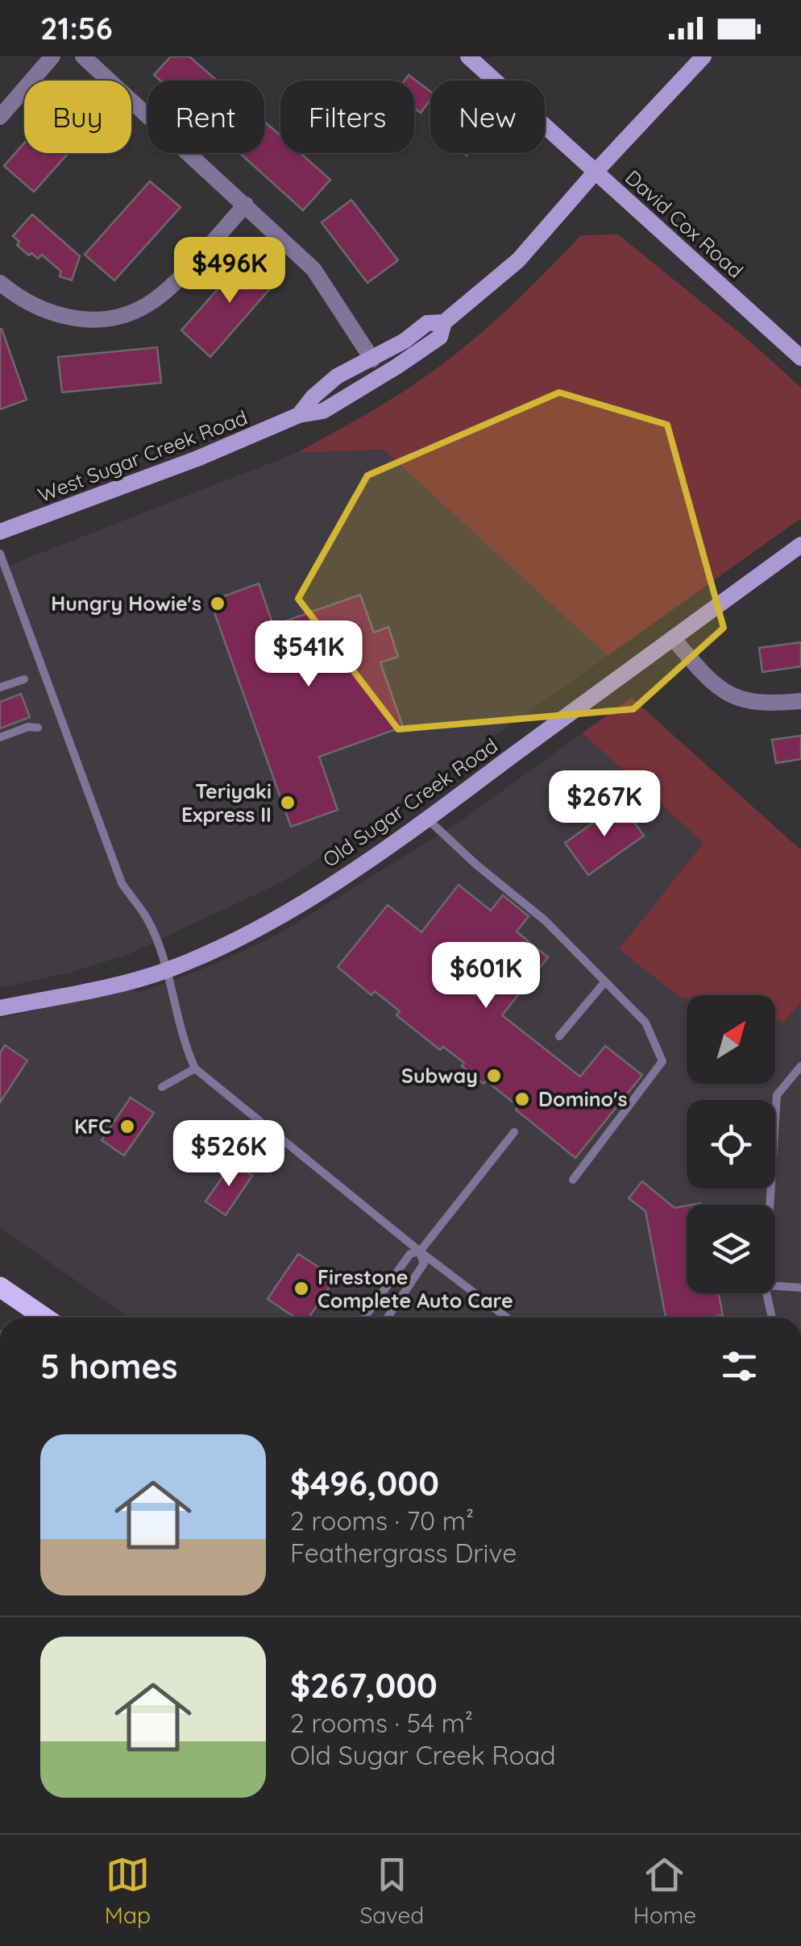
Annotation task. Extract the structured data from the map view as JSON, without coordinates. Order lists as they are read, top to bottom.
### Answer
{
  "streets": {
    "main road": ["David Cox Road", "West Sugar Creek Road", "Old Sugar Creek Road"]
  },
  "crossings": [
    ["David Cox Road", "West Sugar Creek Road"]
  ],
  "places": [
    "Hungry Howie's",
    "Teriyaki Express II",
    "Subway",
    "Domino's",
    "KFC",
    "Firestone Complete Auto Care"
  ],
  "north": "top right",
  "page": {
    "status": "21:56",
    "chip": [
      "Buy",
      "Rent",
      "Filters",
      "New"
    ],
    "price": [
      "$496K",
      "$541K",
      "$267K",
      "$601K",
      "$526K"
    ],
    "heading": "5 homes",
    "list": [
      {
        "name": "$496,000",
        "note": "2 rooms · 70 m² · Feathergrass Drive"
      },
      {
        "name": "$267,000",
        "note": "2 rooms · 54 m² · Old Sugar Creek Road"
      }
    ],
    "tabs": ["Map", "Saved", "Home"]
  }
}
